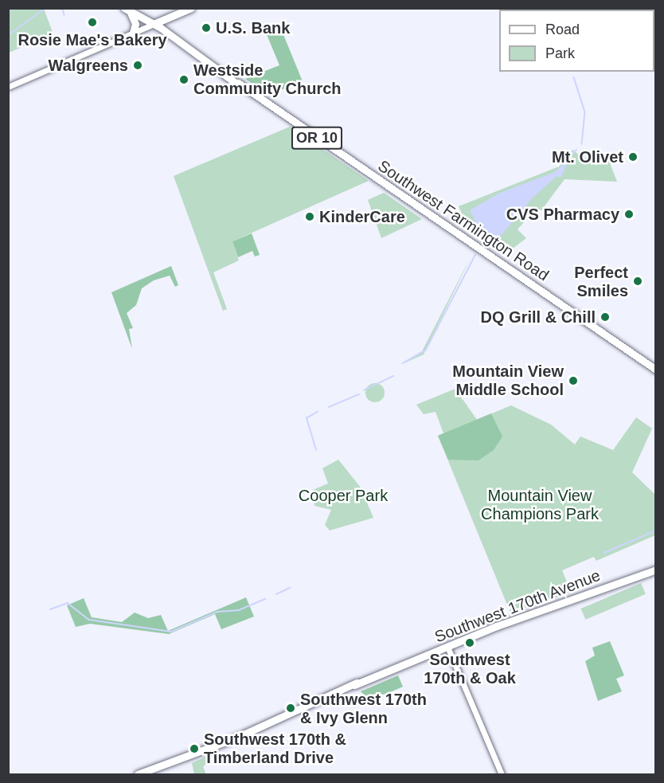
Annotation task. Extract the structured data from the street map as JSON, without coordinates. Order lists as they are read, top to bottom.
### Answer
{
  "streets": {
    "main road": ["OR 10", "Southwest Farmington Road", "Southwest 170th Avenue"]
  },
  "parks": ["Cooper Park", "Mountain View Champions Park"],
  "places": [
    "Rosie Mae's Bakery",
    "U.S. Bank",
    "Walgreens",
    "Westside Community Church",
    "Mt. Olivet",
    "CVS Pharmacy",
    "KinderCare",
    "Perfect Smiles",
    "DQ Grill & Chill",
    "Mountain View Middle School",
    "Southwest 170th & Oak",
    "Southwest 170th & Ivy Glenn",
    "Southwest 170th & Timberland Drive"
  ],
  "legend": ["Road", "Park"]
}
